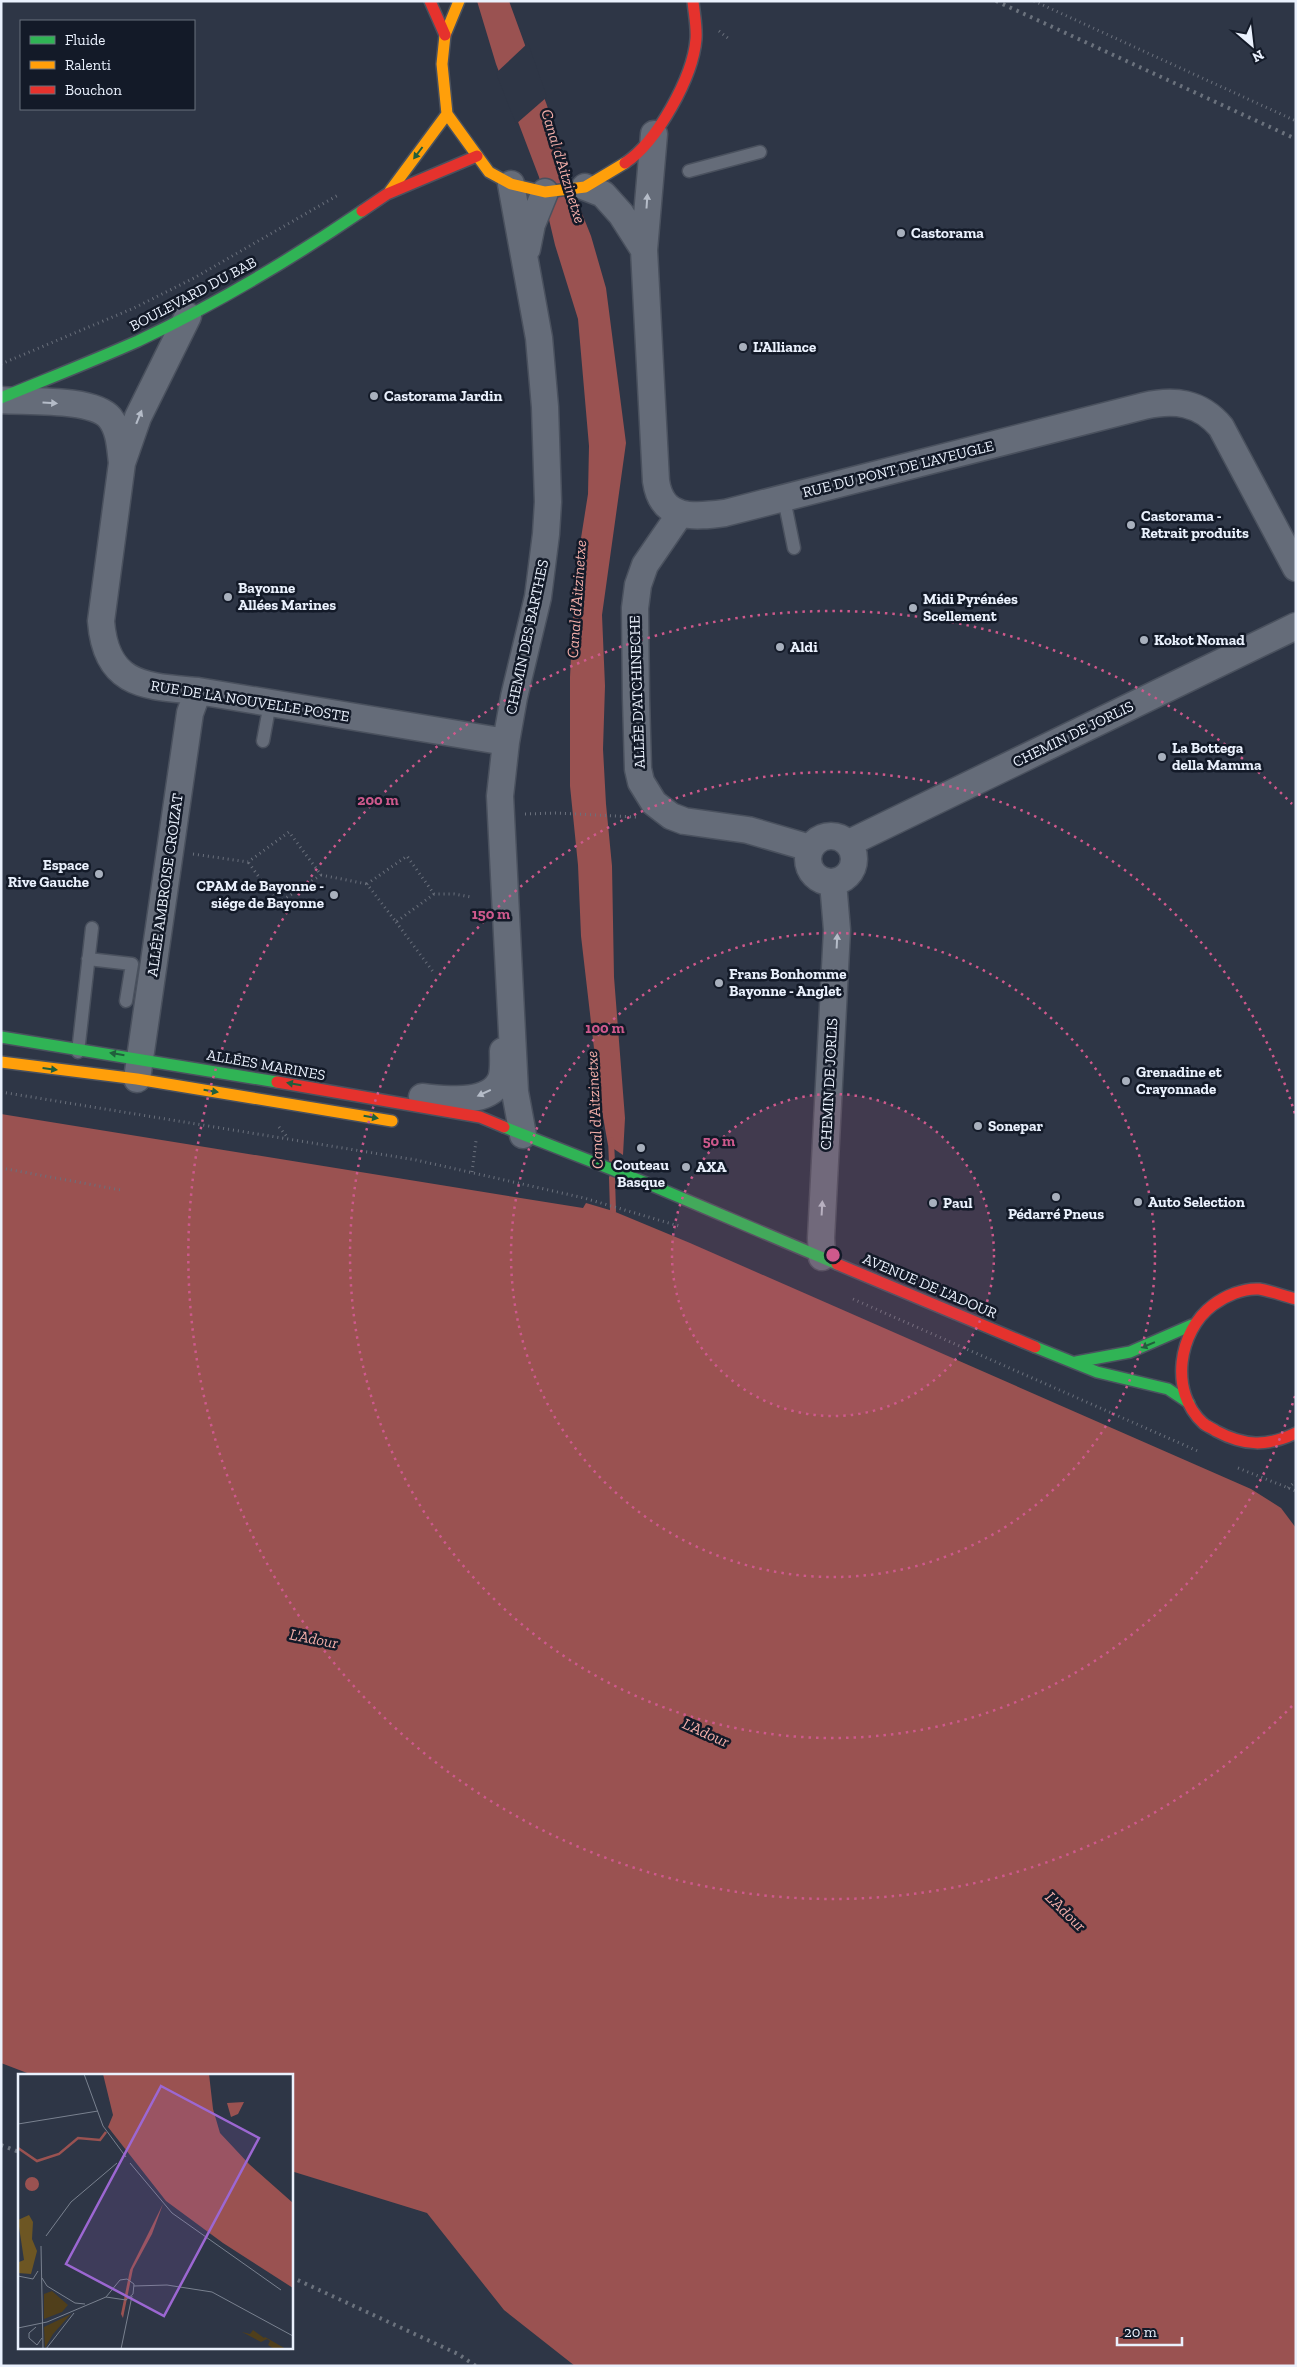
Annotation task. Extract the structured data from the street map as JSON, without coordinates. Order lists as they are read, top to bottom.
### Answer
{
  "streets": {
    "main road": ["BOULEVARD DU BAB", "ALLÉES MARINES", "AVENUE DE L'ADOUR"],
    "street": [
      "RUE DU PONT DE L'AVEUGLE",
      "CHEMIN DES BARTHES",
      "ALLÉE D'ATCHINECHE",
      "RUE DE LA NOUVELLE POSTE",
      "CHEMIN DE JORLIS",
      "ALLÉE AMBROISE CROIZAT"
    ]
  },
  "crossings": [
    ["BOULEVARD DU BAB", "RUE DE LA NOUVELLE POSTE"],
    ["RUE DU PONT DE L'AVEUGLE", "ALLÉE D'ATCHINECHE"],
    ["CHEMIN DES BARTHES", "RUE DE LA NOUVELLE POSTE"],
    ["CHEMIN DES BARTHES", "ALLÉES MARINES"],
    ["ALLÉE D'ATCHINECHE", "CHEMIN DE JORLIS"],
    ["RUE DE LA NOUVELLE POSTE", "ALLÉE AMBROISE CROIZAT"],
    ["CHEMIN DE JORLIS", "AVENUE DE L'ADOUR"],
    ["ALLÉE AMBROISE CROIZAT", "ALLÉES MARINES"],
    ["ALLÉES MARINES", "AVENUE DE L'ADOUR"]
  ],
  "one_way": ["CHEMIN DE JORLIS"],
  "water": ["Canal d'Aitzinetxe", "L'Adour"],
  "places": [
    "Castorama",
    "L'Alliance",
    "Castorama Jardin",
    "Castorama - Retrait produits",
    "Bayonne Allées Marines",
    "Midi Pyrénées Scellement",
    "Kokot Nomad",
    "Aldi",
    "La Bottega della Mamma",
    "Espace Rive Gauche",
    "CPAM de Bayonne - siége de Bayonne",
    "Frans Bonhomme Bayonne - Anglet",
    "Grenadine et Crayonnade",
    "Sonepar",
    "Couteau Basque",
    "AXA",
    "Pédarré Pneus",
    "Auto Selection",
    "Paul"
  ],
  "legend": ["Fluide", "Ralenti", "Bouchon"],
  "scale_bar": "20 m",
  "north": "bottom right",
  "rings": [
    "200 m",
    "150 m",
    "100 m",
    "50 m"
  ]
}
